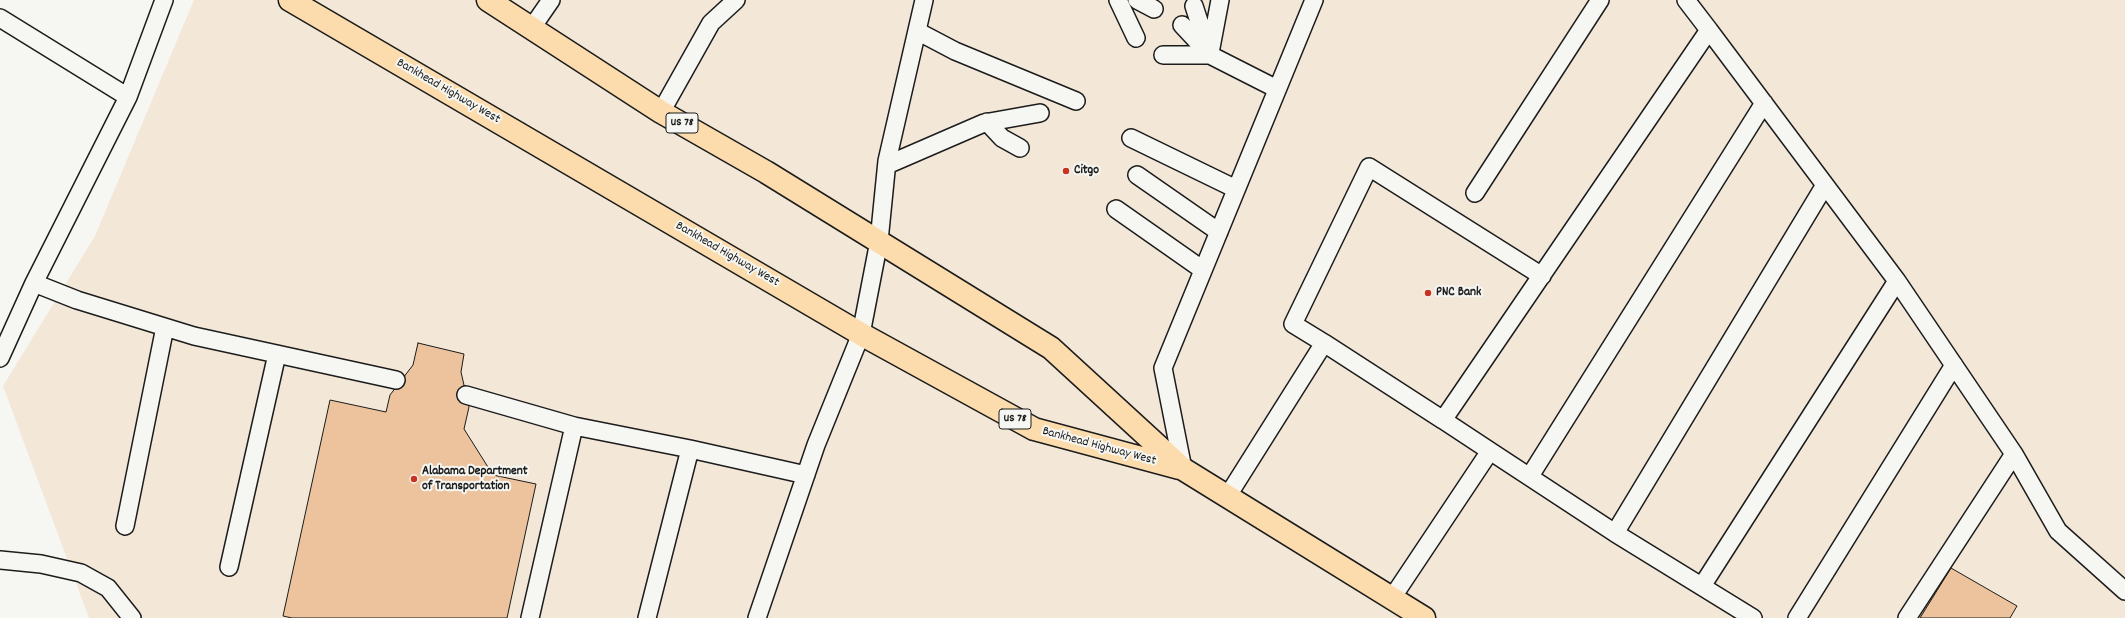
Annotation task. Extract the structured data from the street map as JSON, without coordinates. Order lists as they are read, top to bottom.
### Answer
{
  "streets": {
    "main road": ["Bankhead Highway West", "US 78"]
  },
  "places": ["Citgo", "PNC Bank", "Alabama Department of Transportation"]
}
